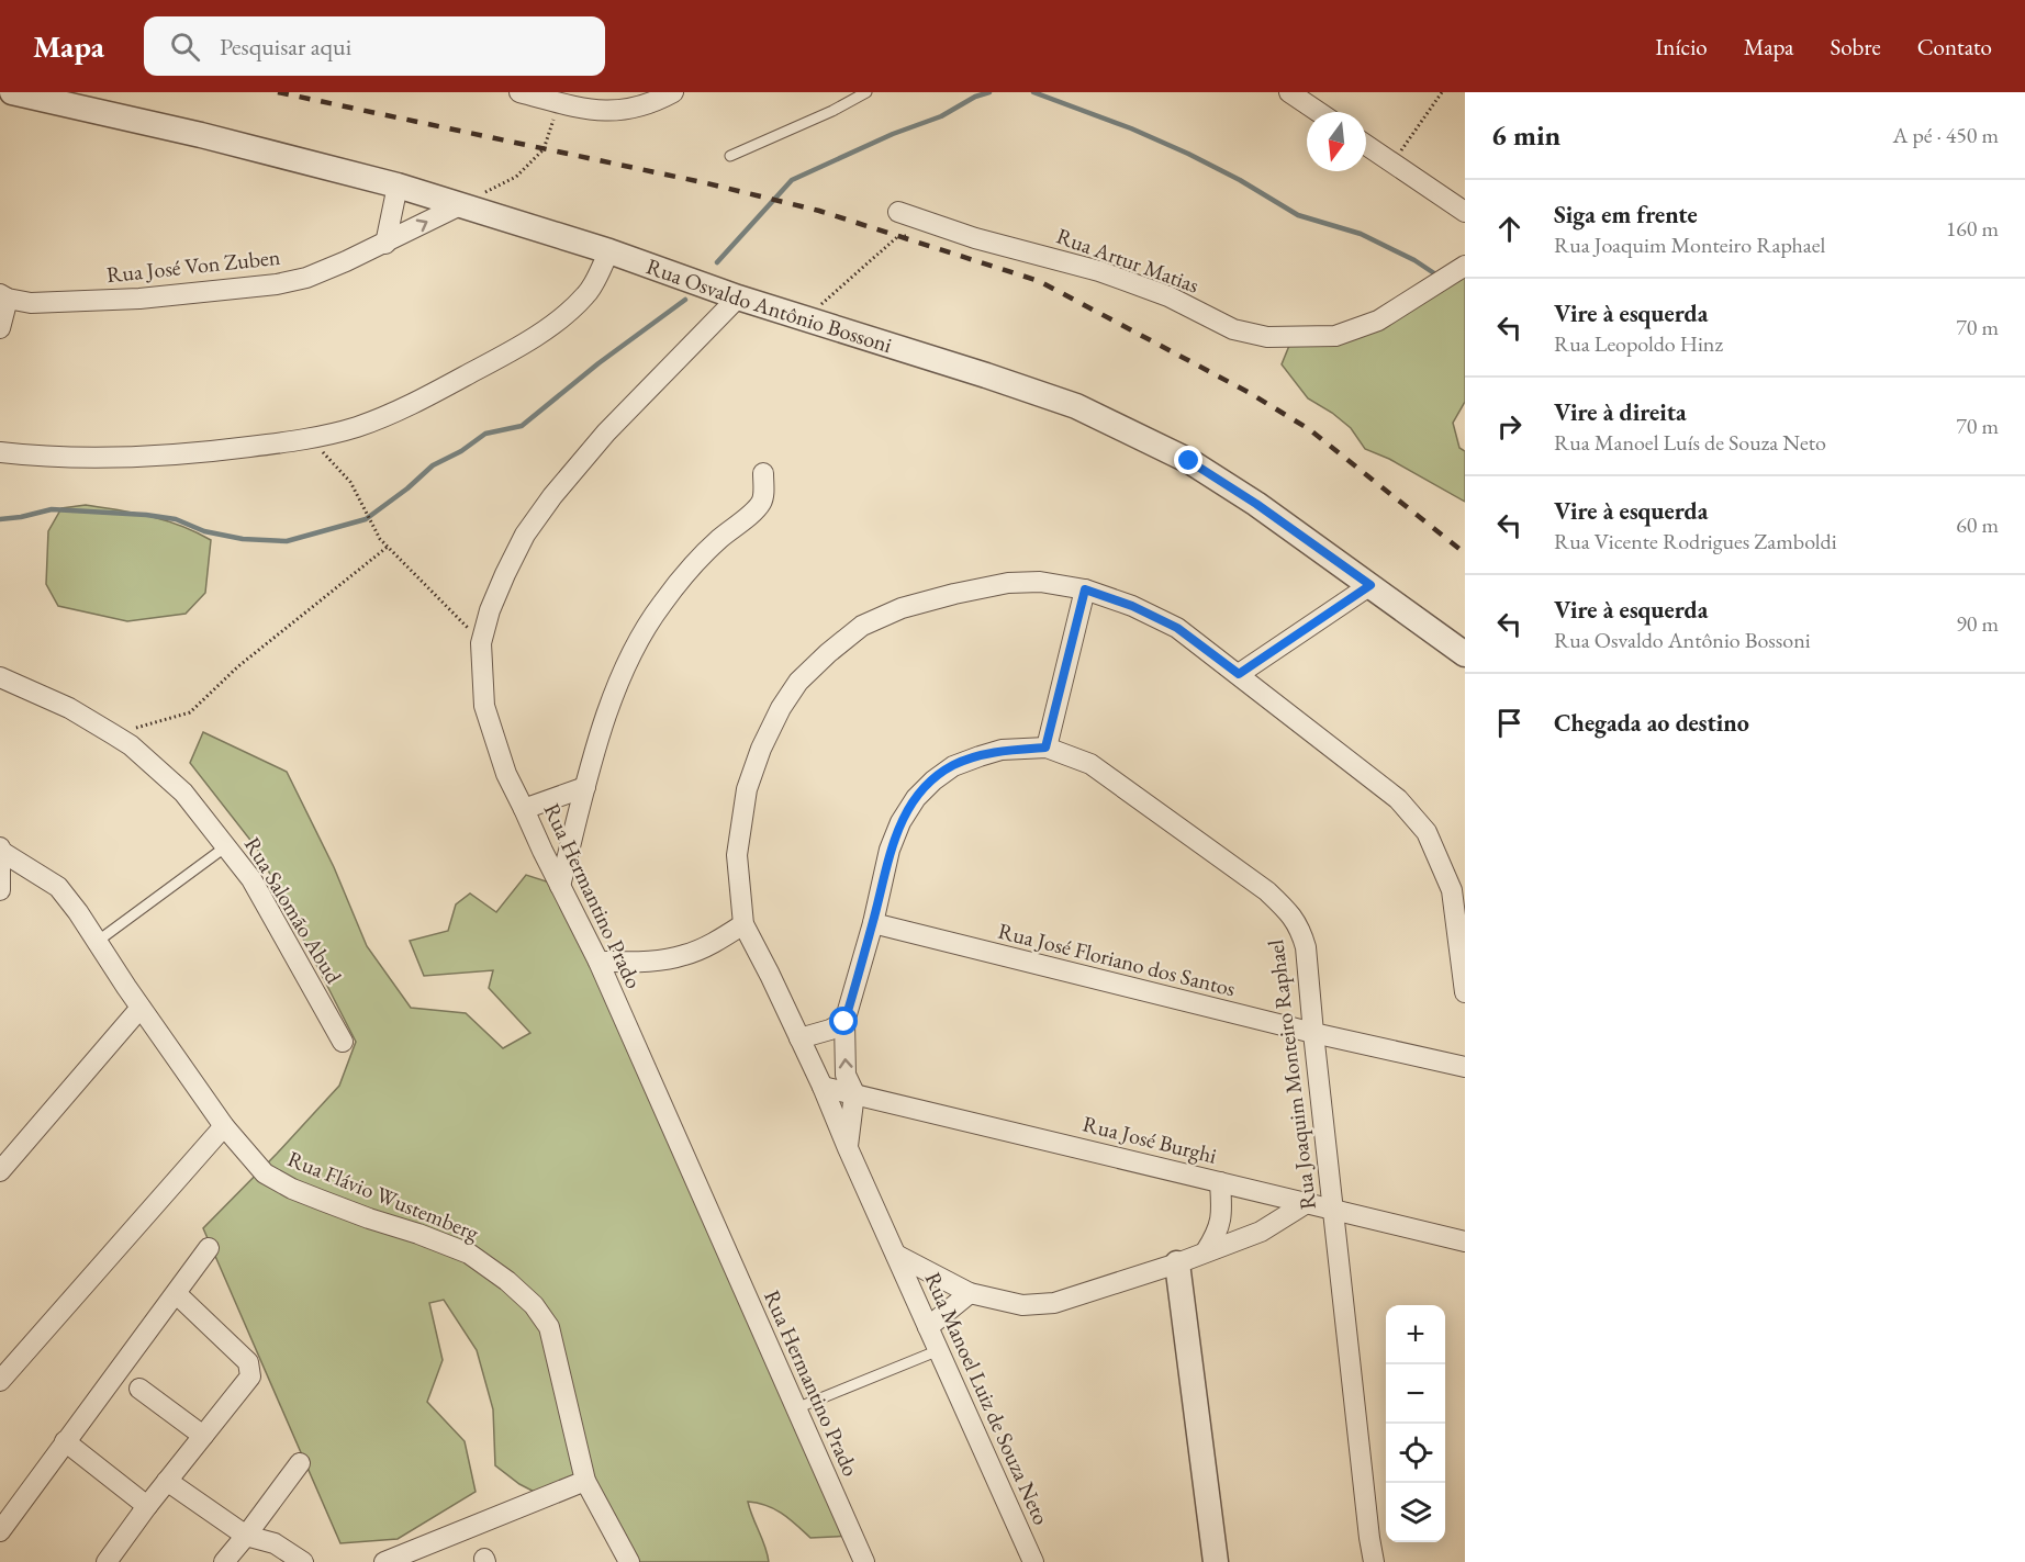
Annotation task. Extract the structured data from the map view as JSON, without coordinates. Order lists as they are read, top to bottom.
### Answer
{
  "streets": {
    "street": [
      "Rua Artur Matias",
      "Rua José Von Zuben",
      "Rua Osvaldo Antônio Bossoni",
      "Rua Hermantino Prado",
      "Rua Salomão Abud",
      "Rua José Floriano dos Santos",
      "Rua Joaquim Monteiro Raphael",
      "Rua José Burghi",
      "Rua Flávio Wustemberg",
      "Rua Manoel Luiz de Souza Neto"
    ]
  },
  "crossings": [
    ["Rua José Von Zuben", "Rua Osvaldo Antônio Bossoni"],
    ["Rua Osvaldo Antônio Bossoni", "Rua Hermantino Prado"],
    ["Rua José Floriano dos Santos", "Rua Joaquim Monteiro Raphael"],
    ["Rua Joaquim Monteiro Raphael", "Rua José Burghi"],
    ["Rua José Burghi", "Rua Manoel Luiz de Souza Neto"]
  ],
  "north": "bottom",
  "page": {
    "header": "Mapa",
    "search": "Pesquisar aqui",
    "nav": [
      "Início",
      "Mapa",
      "Sobre",
      "Contato"
    ],
    "heading": ["6 min", "A pé · 450 m"],
    "list": [
      ["Siga em frente", "Rua Joaquim Monteiro Raphael", "160 m"],
      ["Vire à esquerda", "Rua Leopoldo Hinz", "70 m"],
      ["Vire à direita", "Rua Manoel Luís de Souza Neto", "70 m"],
      ["Vire à esquerda", "Rua Vicente Rodrigues Zamboldi", "60 m"],
      ["Vire à esquerda", "Rua Osvaldo Antônio Bossoni", "90 m"],
      "Chegada ao destino"
    ],
    "map_buttons": ["+", "−"]
  }
}
